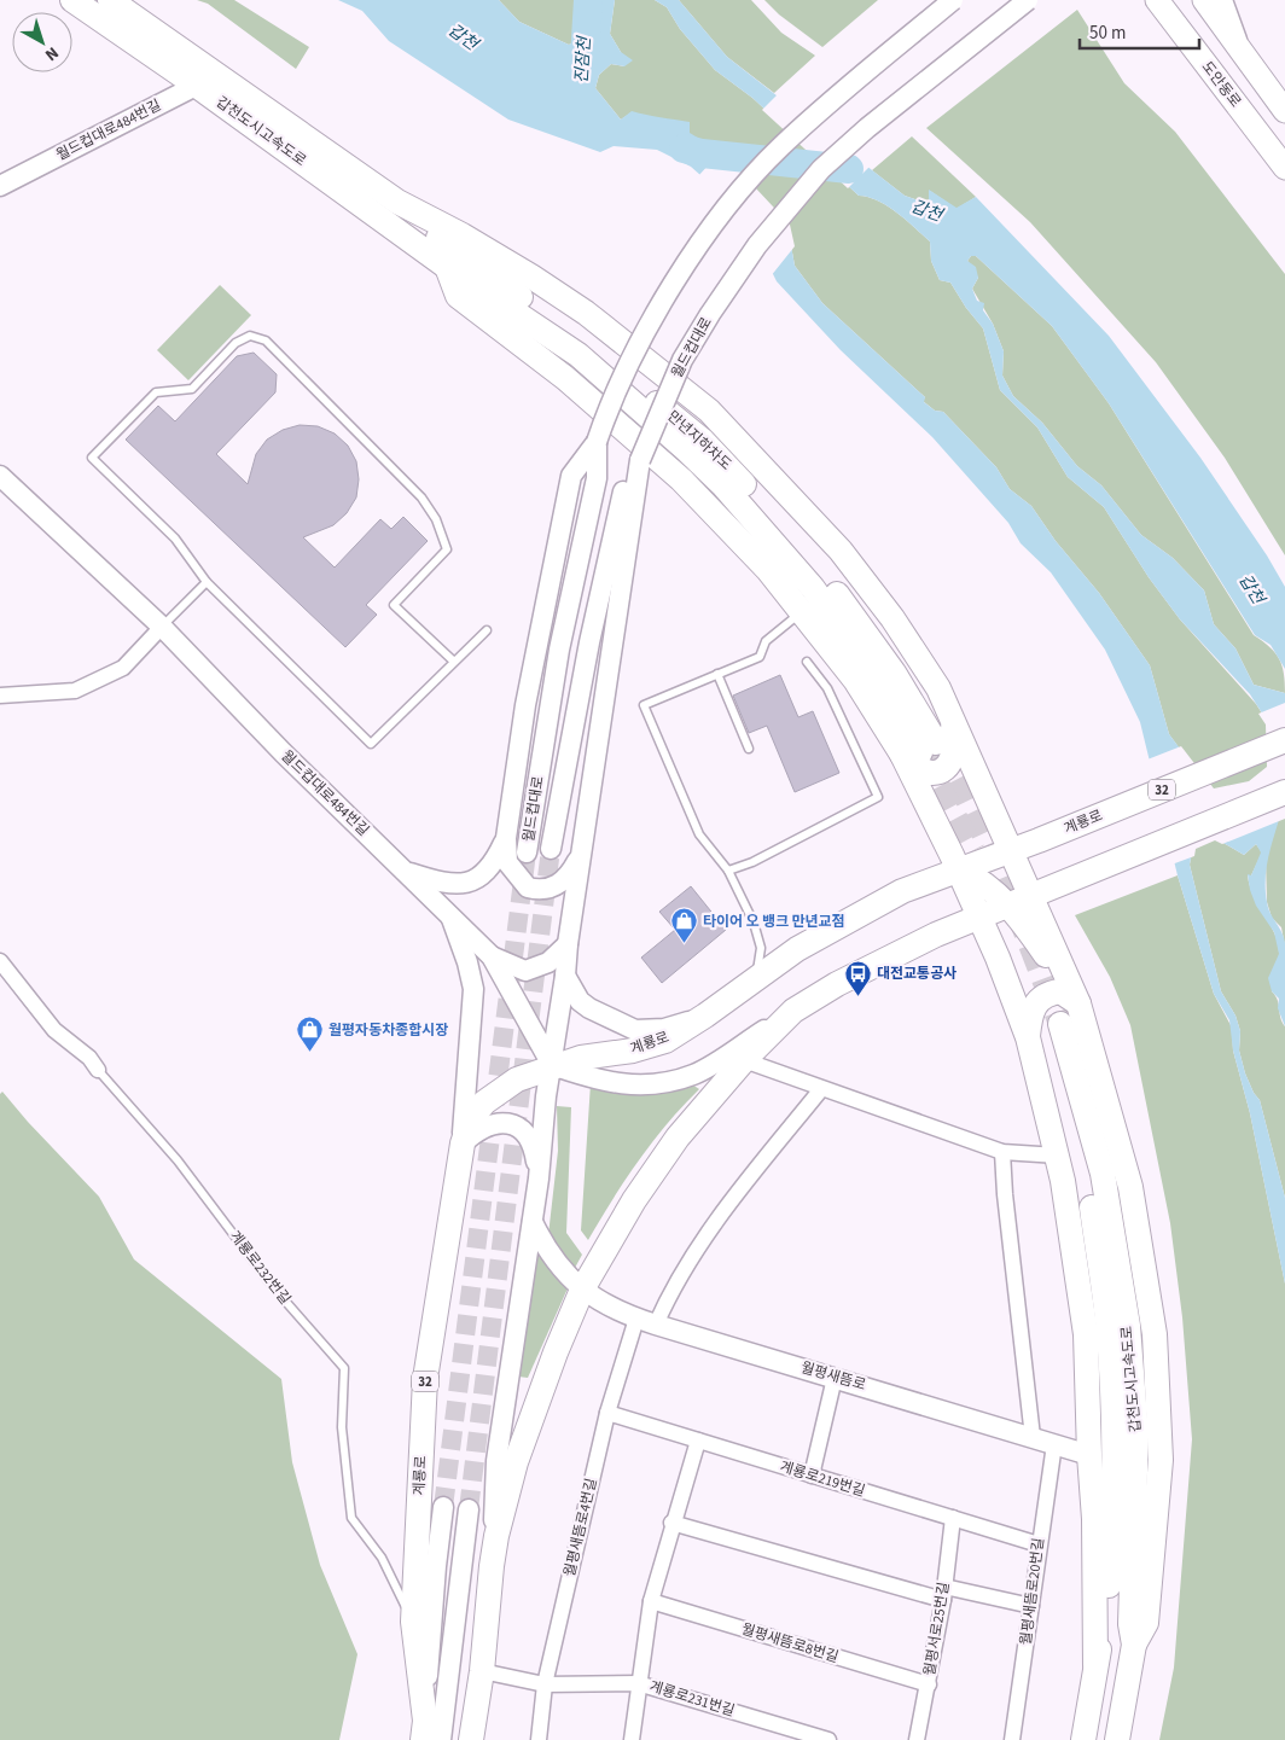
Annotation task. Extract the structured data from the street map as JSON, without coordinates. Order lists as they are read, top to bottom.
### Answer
{
  "streets": {
    "main road": [
      "도안동로",
      "갑천도시고속도로",
      "만년지하차도",
      "32",
      "계룡로"
    ],
    "street": [
      "월드컵대로484번길",
      "월드컵대로",
      "계룡로232번길",
      "월평새뜸로",
      "계룡로219번길",
      "월평새뜸로4번길",
      "월평새뜸로20번길",
      "월평서로25번길",
      "월평새뜸로8번길",
      "계룡로231번길"
    ]
  },
  "crossings": [
    ["월드컵대로484번길", "갑천도시고속도로"],
    ["갑천도시고속도로", "만년지하차도"],
    ["32", "계룡로"],
    ["32", "계룡로232번길"],
    ["계룡로", "계룡로232번길"],
    ["월평새뜸로", "월평새뜸로4번길"],
    ["월평새뜸로", "월평새뜸로20번길"],
    ["계룡로219번길", "월평새뜸로4번길"],
    ["계룡로219번길", "월평새뜸로20번길"],
    ["계룡로219번길", "월평서로25번길"],
    ["월평새뜸로4번길", "계룡로231번길"],
    ["월평서로25번길", "월평새뜸로8번길"]
  ],
  "water": ["갑천", "진잠천"],
  "places": {
    "shop": ["타이어 오 뱅크 만년교점", "월평자동차종합시장"],
    "bus stop": ["대전교통공사"]
  },
  "scale_bar": "50 m",
  "north": "bottom right"
}
